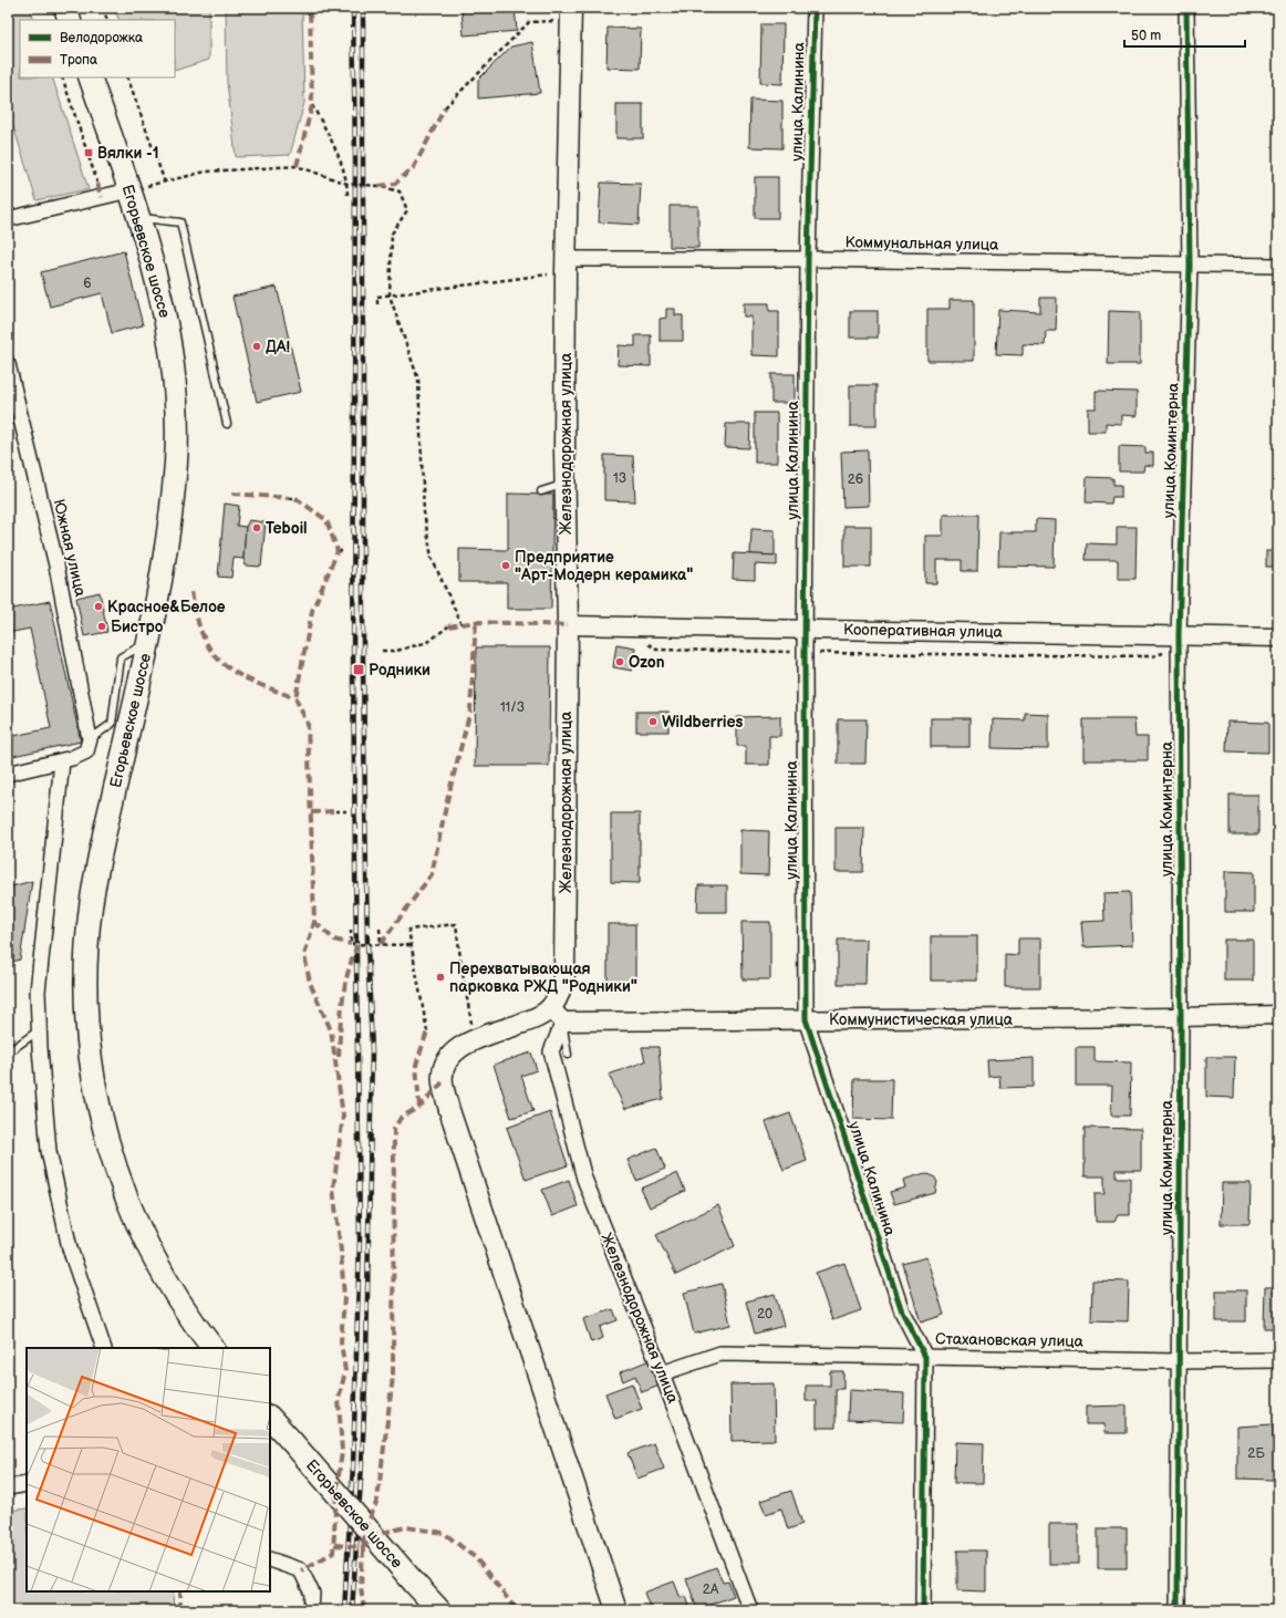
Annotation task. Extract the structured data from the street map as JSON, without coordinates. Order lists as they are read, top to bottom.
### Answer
{
  "streets": {
    "main road": ["Егорьевское шоссе", "Железнодорожная улица"],
    "street": [
      "улица Калинина",
      "Коммунальная улица",
      "улица Коминтерна",
      "Южная улица",
      "Кооперативная улица",
      "Коммунистическая улица",
      "Стахановская улица"
    ]
  },
  "crossings": [
    ["улица Калинина", "Коммунальная улица"],
    ["улица Калинина", "Кооперативная улица"],
    ["улица Калинина", "Коммунистическая улица"],
    ["улица Калинина", "Стахановская улица"],
    ["Коммунальная улица", "Железнодорожная улица"],
    ["Коммунальная улица", "улица Коминтерна"],
    ["Железнодорожная улица", "Кооперативная улица"],
    ["Железнодорожная улица", "Коммунистическая улица"],
    ["Железнодорожная улица", "Стахановская улица"],
    ["улица Коминтерна", "Кооперативная улица"],
    ["улица Коминтерна", "Коммунистическая улица"],
    ["улица Коминтерна", "Стахановская улица"]
  ],
  "places": {
    "transit": ["Вялки -1", "Родники"],
    "other": [
      "ДА!",
      "Teboil",
      "Предприятие \"Арт-Модерн керамика\"",
      "Красное&Белое",
      "Бистро",
      "Ozon",
      "Wildberries",
      "Перехватывающая парковка РЖД \"Родники\""
    ]
  },
  "house_numbers": [
    "6",
    "13",
    "26",
    "11/3",
    "20",
    "2Б",
    "2А"
  ],
  "legend": ["Велодорожка", "Тропа"],
  "scale_bar": "50 m"
}
